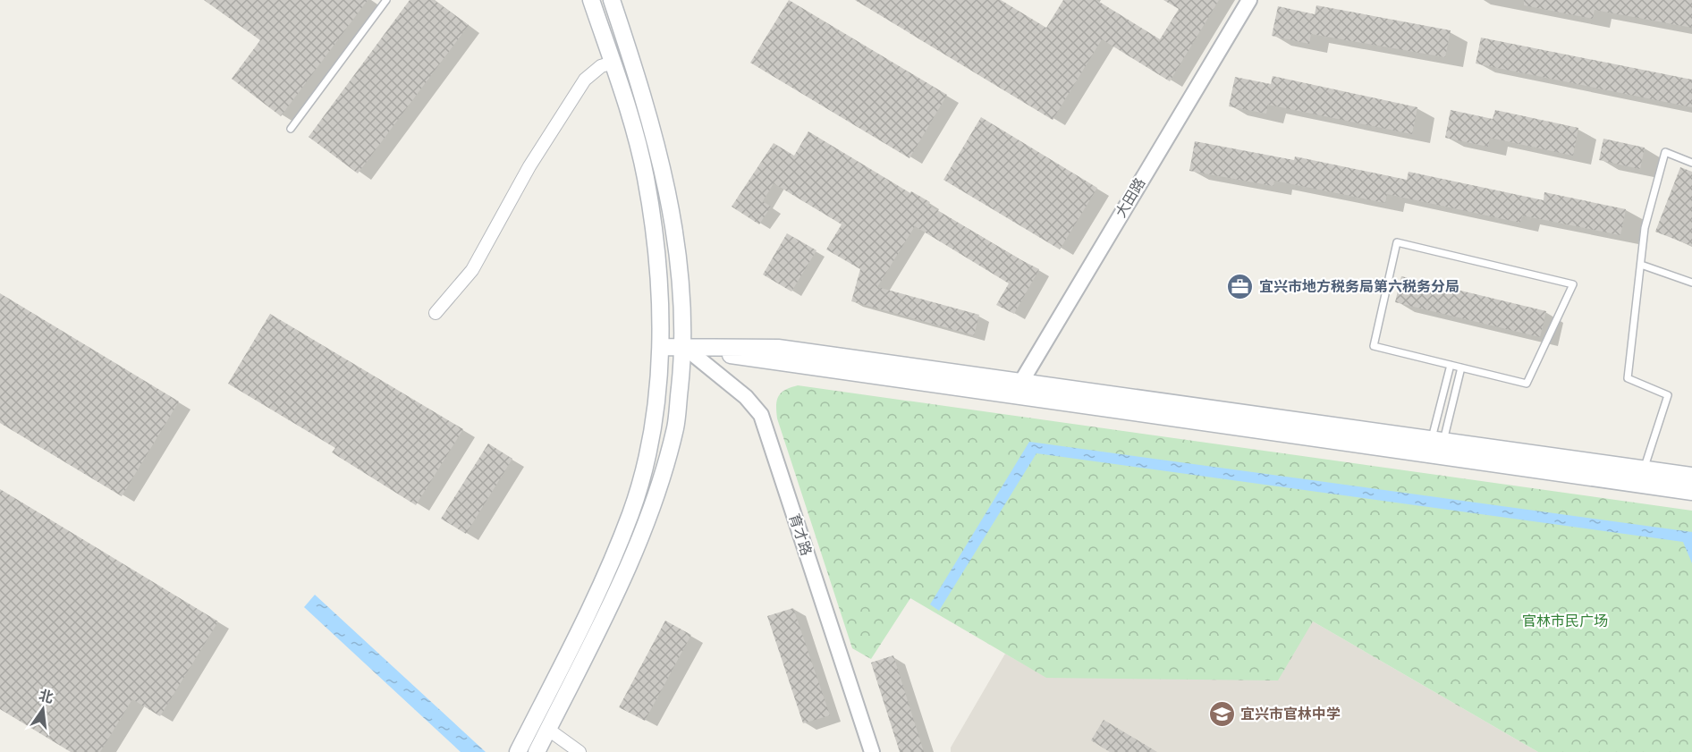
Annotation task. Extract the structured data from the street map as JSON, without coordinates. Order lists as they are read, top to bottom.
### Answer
{
  "streets": {
    "street": ["大田路", "育才路"]
  },
  "parks": ["官林市民广场"],
  "places": {
    "office": ["宜兴市地方税务局第六税务分局"],
    "school or university": ["宜兴市官林中学"]
  },
  "north": "top"
}
